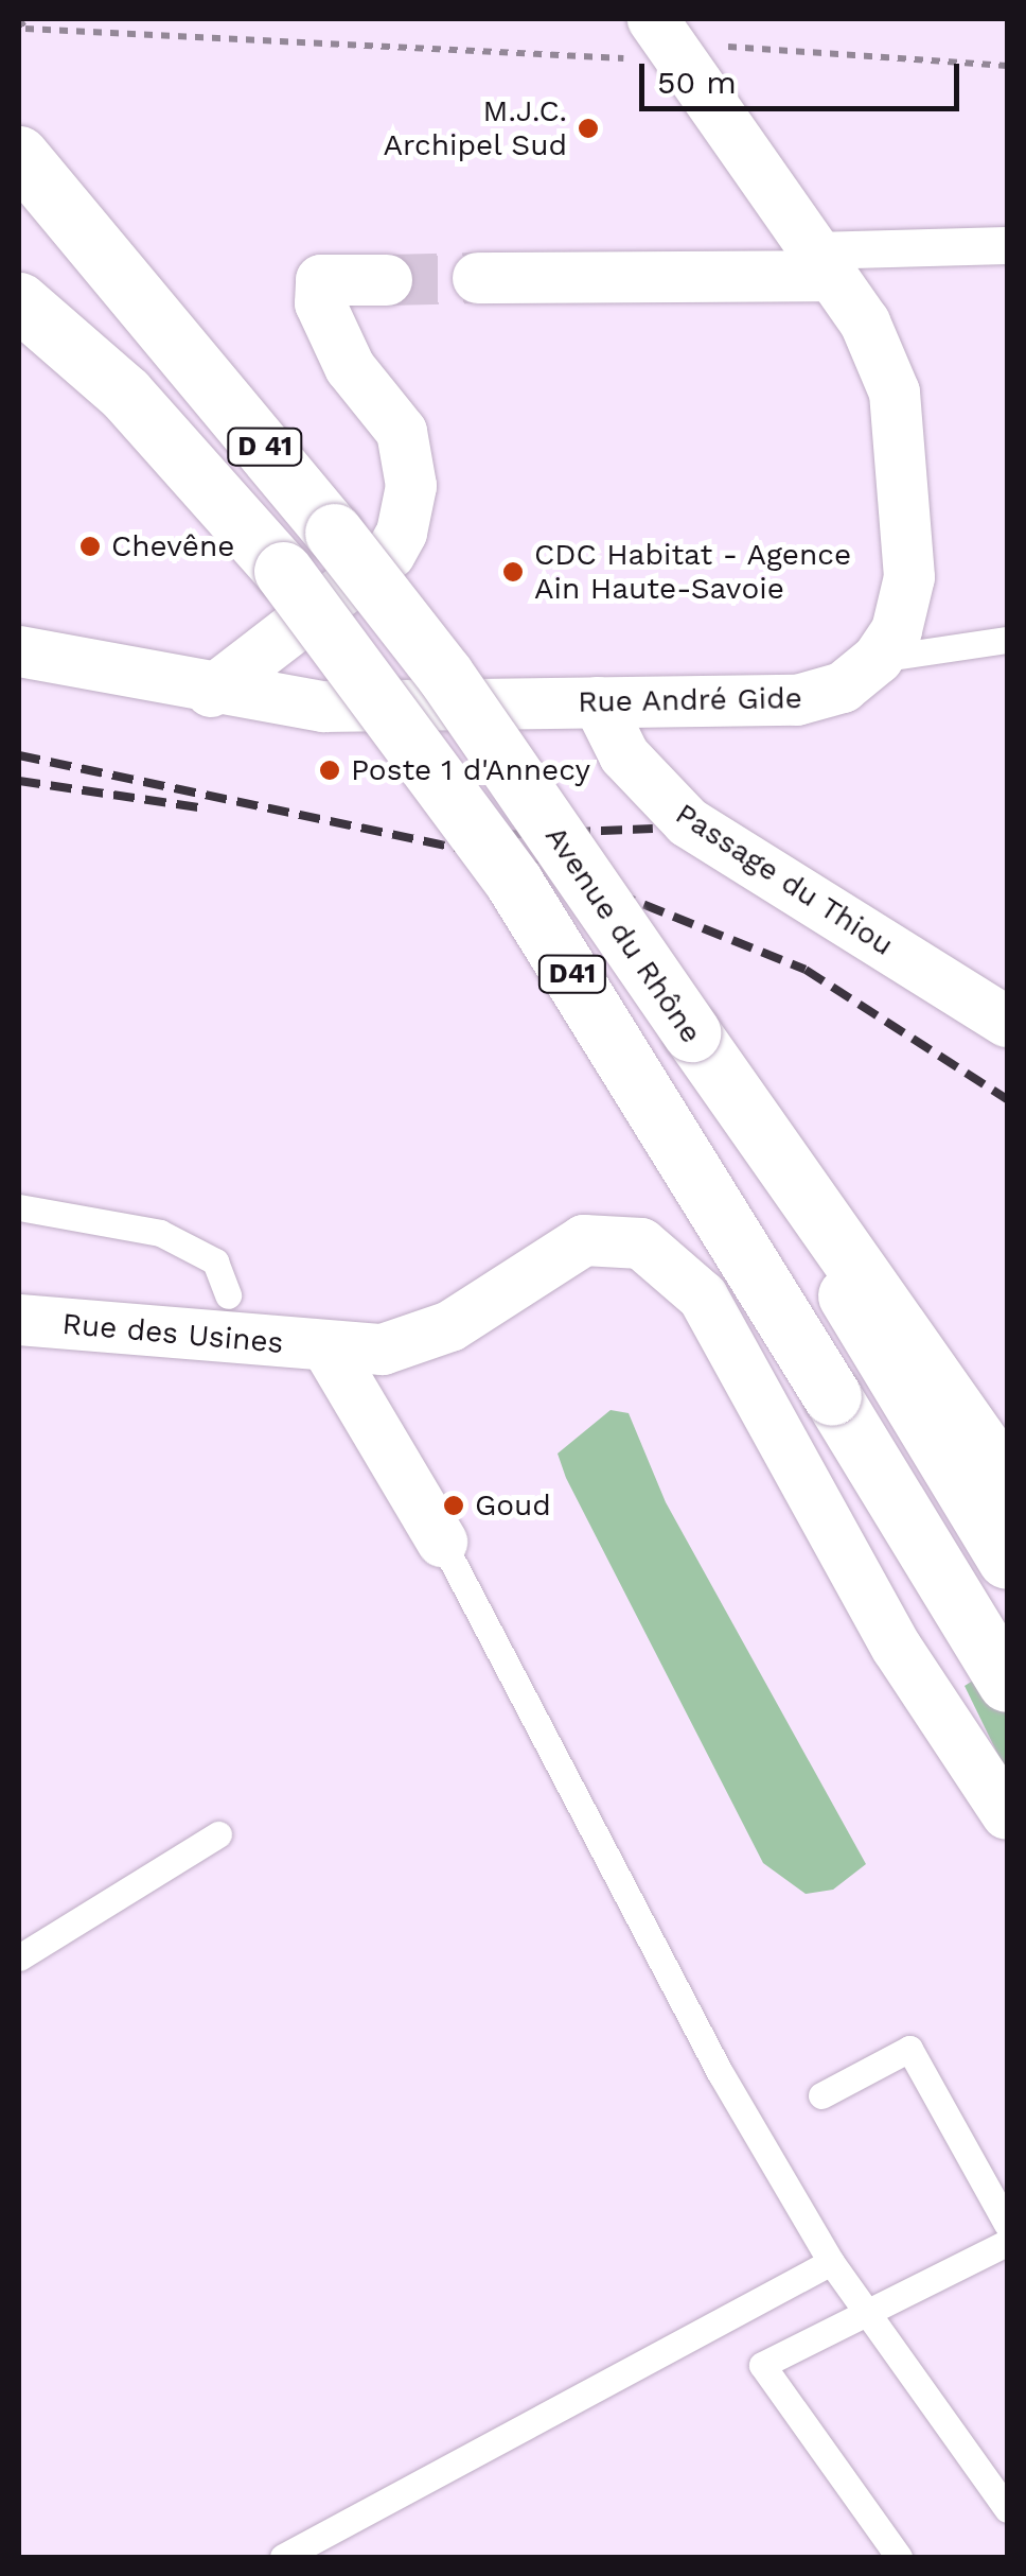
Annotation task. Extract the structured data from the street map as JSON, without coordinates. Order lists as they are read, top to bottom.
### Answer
{
  "streets": {
    "main road": ["D 41", "Avenue du Rhône", "D41"],
    "street": ["Rue André Gide", "Passage du Thiou", "Rue des Usines"]
  },
  "crossings": [
    ["Rue André Gide", "Passage du Thiou"]
  ],
  "places": [
    "M.J.C. Archipel Sud",
    "Chevêne",
    "CDC Habitat - Agence Ain Haute-Savoie",
    "Poste 1 d'Annecy",
    "Goud"
  ],
  "scale_bar": "50 m"
}
